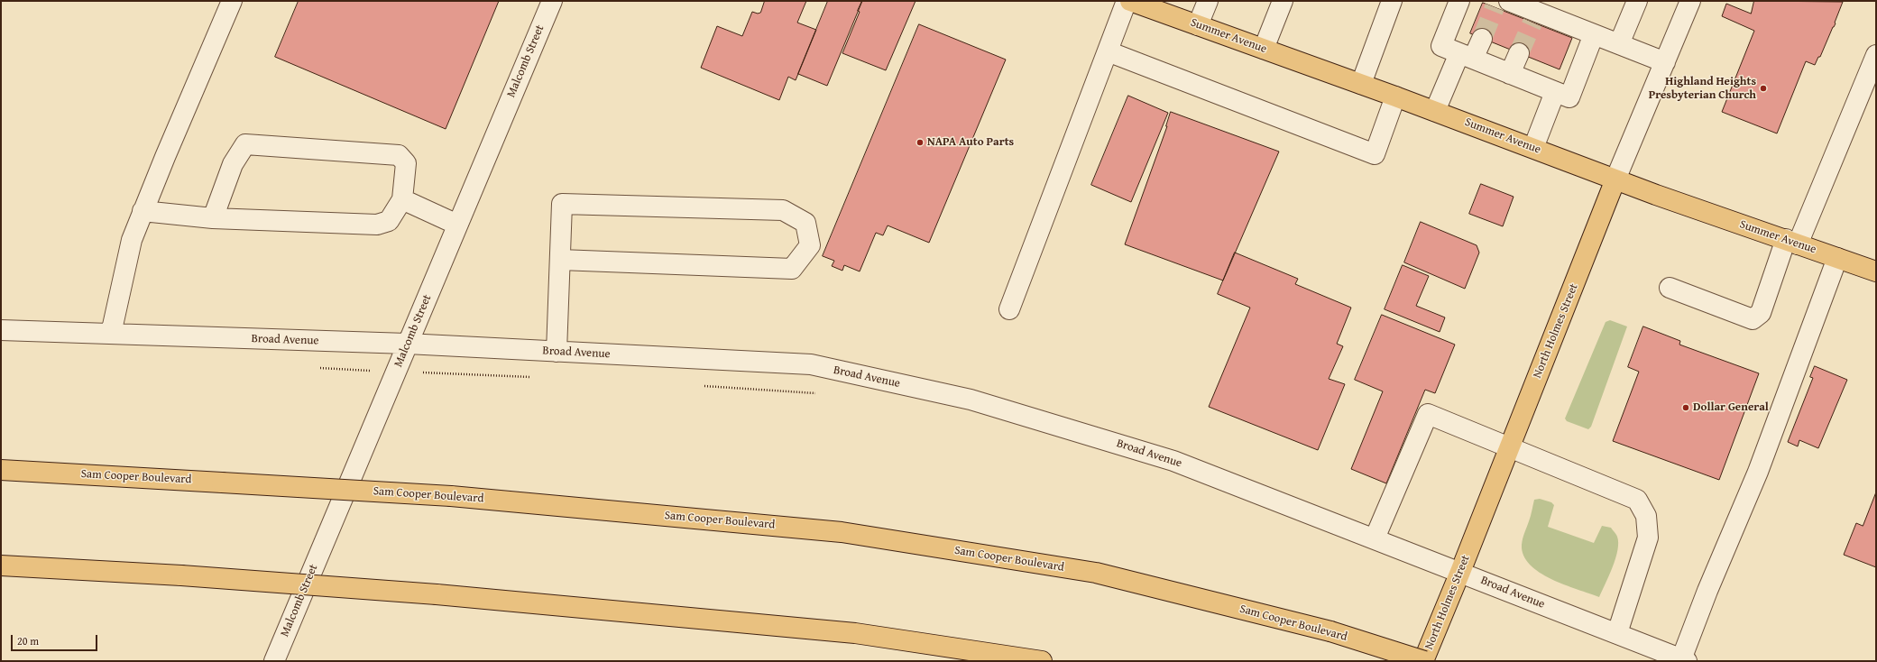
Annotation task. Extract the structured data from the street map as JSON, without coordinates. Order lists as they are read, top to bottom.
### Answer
{
  "streets": {
    "main road": ["Summer Avenue", "North Holmes Street", "Sam Cooper Boulevard"],
    "street": ["Malcomb Street", "Broad Avenue"]
  },
  "crossings": [
    ["Summer Avenue", "North Holmes Street"],
    ["Malcomb Street", "Broad Avenue"],
    ["North Holmes Street", "Broad Avenue"],
    ["North Holmes Street", "Sam Cooper Boulevard"]
  ],
  "places": ["Highland Heights Presbyterian Church", "NAPA Auto Parts", "Dollar General"],
  "scale_bar": "20 m"
}
